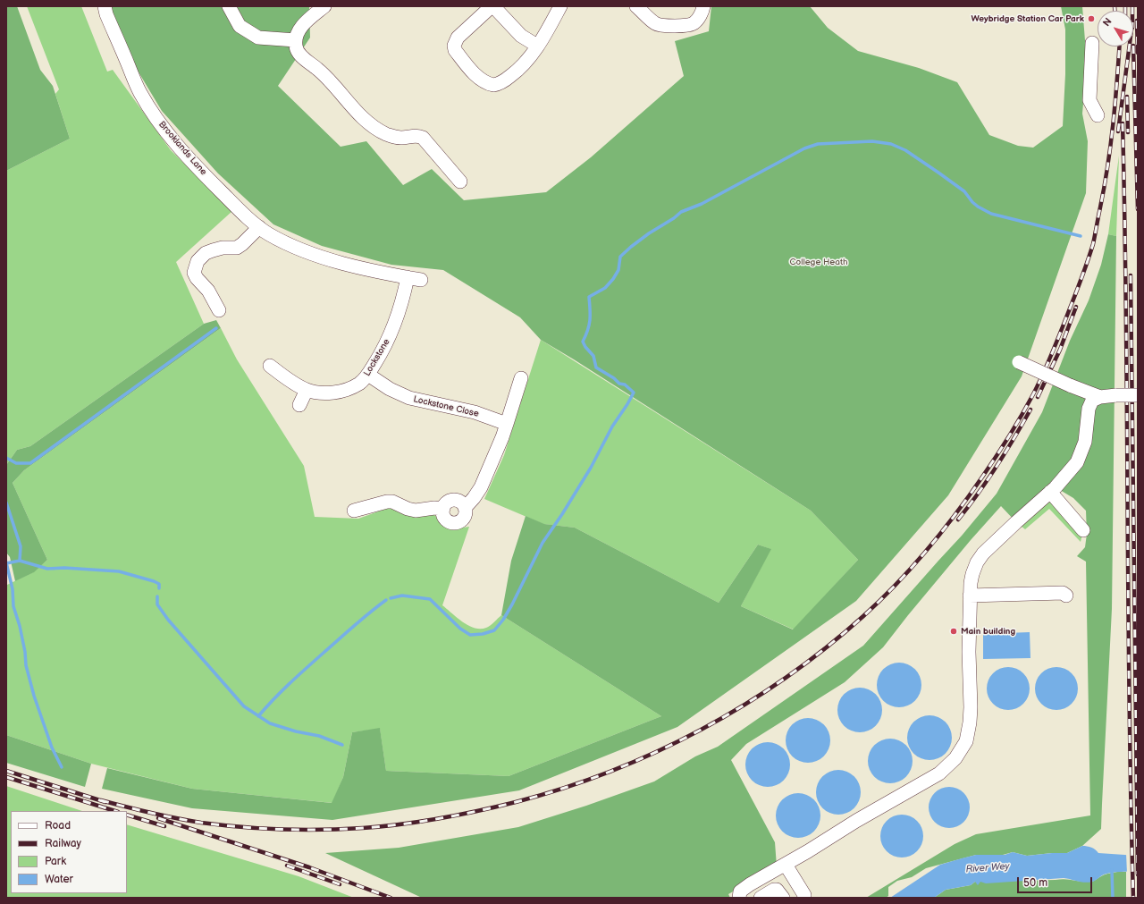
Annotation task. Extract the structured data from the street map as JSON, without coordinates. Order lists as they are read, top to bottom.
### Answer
{
  "streets": {
    "street": ["Brooklands Lane", "Lockstone", "Lockstone Close"]
  },
  "crossings": [
    ["Lockstone", "Lockstone Close"]
  ],
  "water": ["River Wey"],
  "parks": ["College Heath"],
  "places": ["Weybridge Station Car Park", "Main building"],
  "legend": [
    "Road",
    "Railway",
    "Park",
    "Water"
  ],
  "scale_bar": "50 m",
  "north": "top left"
}
